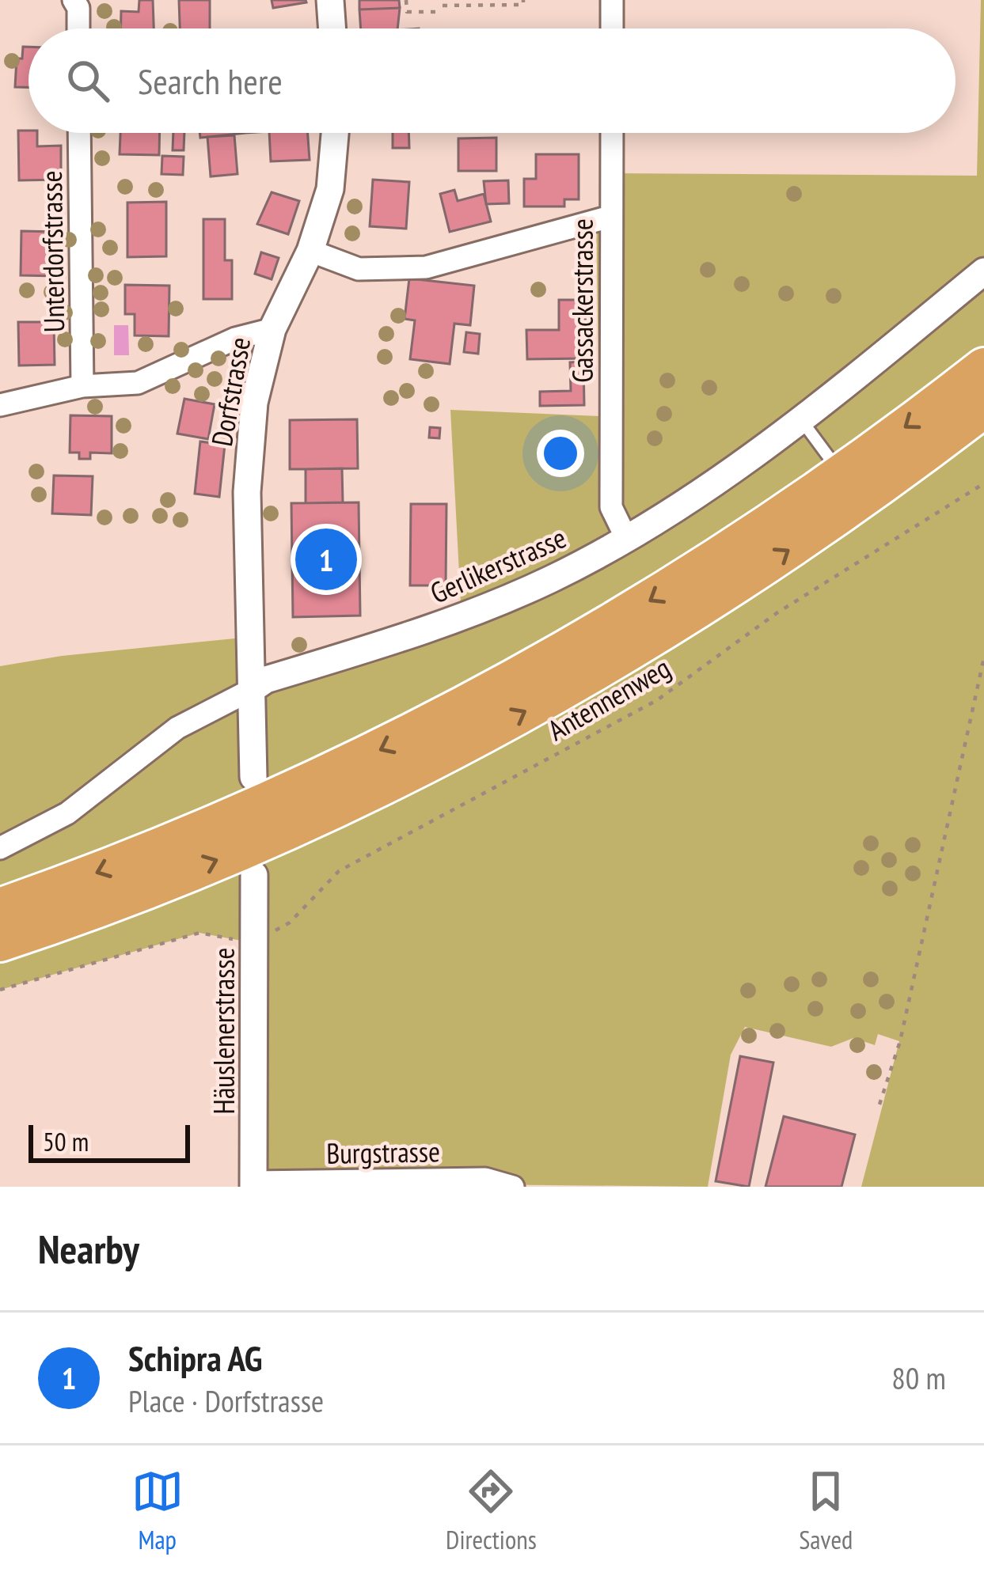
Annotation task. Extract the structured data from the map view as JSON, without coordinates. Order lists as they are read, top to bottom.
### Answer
{
  "streets": {
    "street": [
      "Unterdorfstrasse",
      "Gassackerstrasse",
      "Dorfstrasse",
      "Gerlikerstrasse",
      "Häuslenerstrasse",
      "Burgstrasse"
    ],
    "path": ["Antennenweg"]
  },
  "crossings": [
    ["Gassackerstrasse", "Gerlikerstrasse"],
    ["Dorfstrasse", "Gerlikerstrasse"],
    ["Antennenweg", "Häuslenerstrasse"],
    ["Häuslenerstrasse", "Burgstrasse"]
  ],
  "scale_bar": "50 m",
  "page": {
    "search": "Search here",
    "pins": "1",
    "scale": "50 m",
    "heading": "Nearby",
    "list": [
      {
        "mark": "1",
        "name": "Schipra AG",
        "note": "Place · Dorfstrasse",
        "value": "80 m"
      }
    ],
    "nav": ["Map", "Directions", "Saved"]
  }
}
